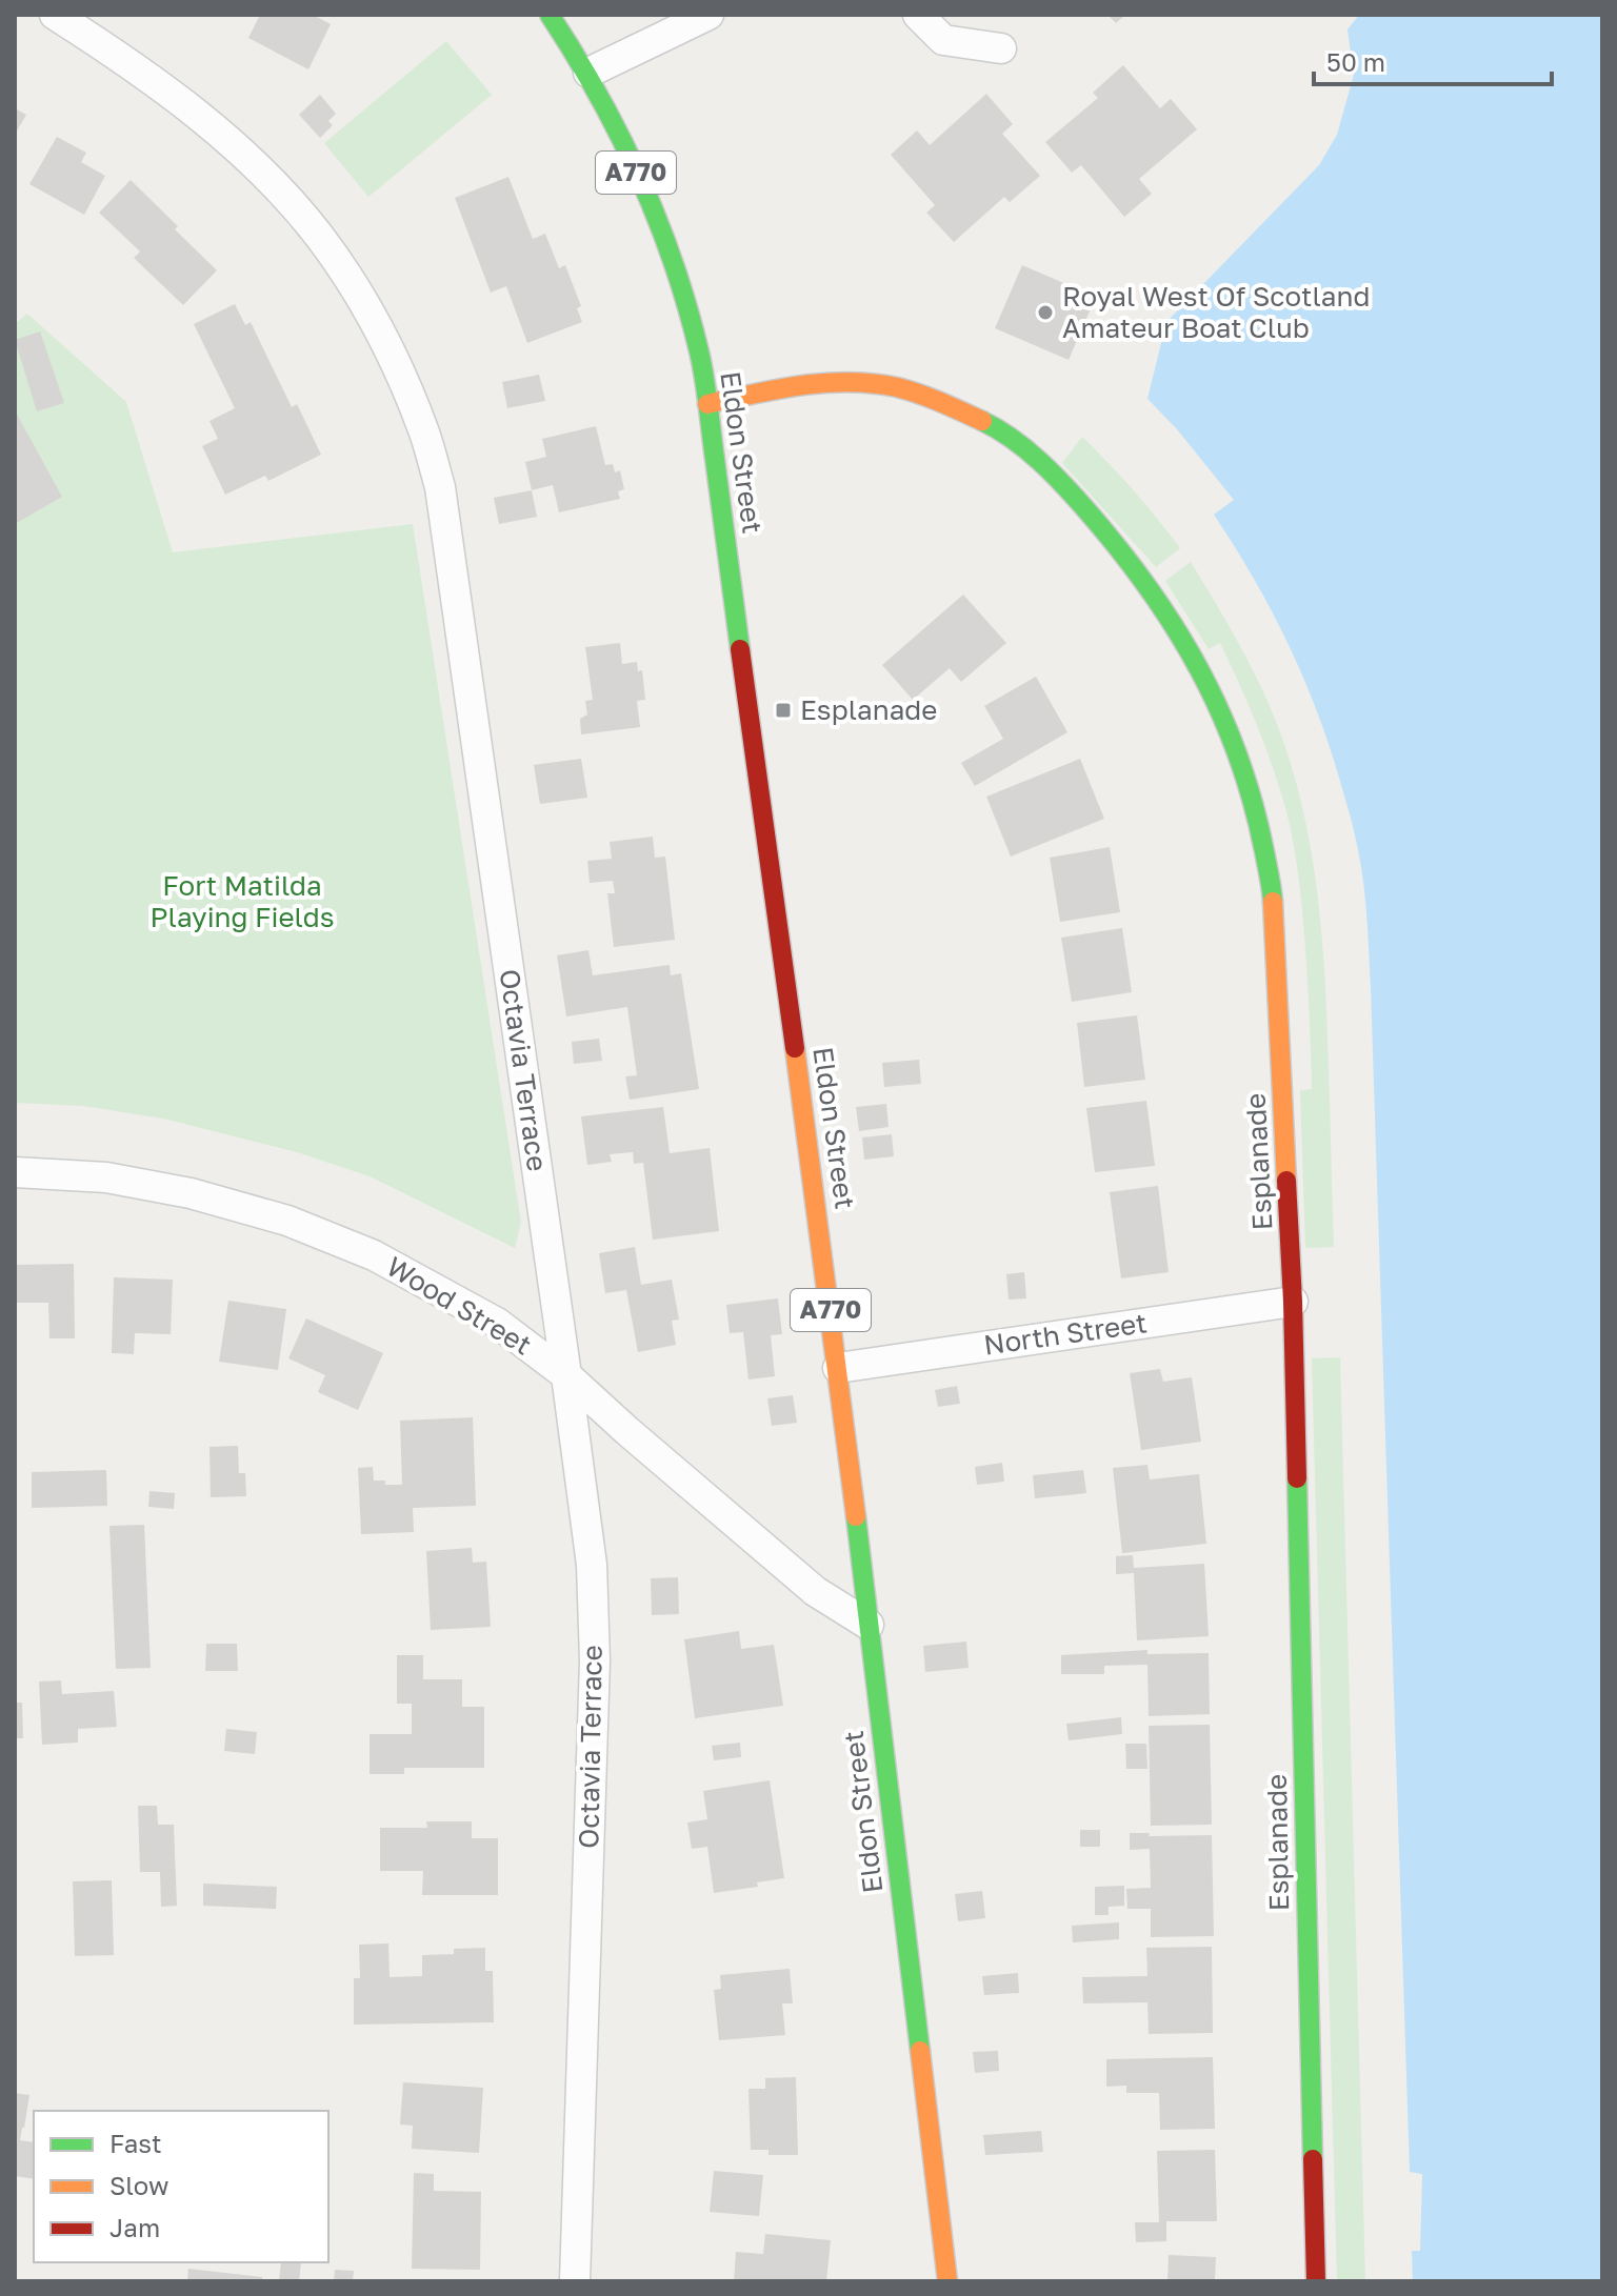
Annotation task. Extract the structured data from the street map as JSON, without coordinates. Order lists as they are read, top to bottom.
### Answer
{
  "streets": {
    "main road": ["A770", "Eldon Street", "Esplanade"],
    "street": ["Octavia Terrace", "Wood Street", "North Street"]
  },
  "crossings": [
    ["Eldon Street", "Esplanade"],
    ["Eldon Street", "Wood Street"],
    ["Eldon Street", "North Street"],
    ["Octavia Terrace", "Wood Street"],
    ["Esplanade", "North Street"]
  ],
  "parks": ["Fort Matilda Playing Fields"],
  "places": {
    "other": ["Royal West Of Scotland Amateur Boat Club"],
    "transit": ["Esplanade"]
  },
  "legend": ["Fast", "Slow", "Jam"],
  "scale_bar": "50 m"
}
